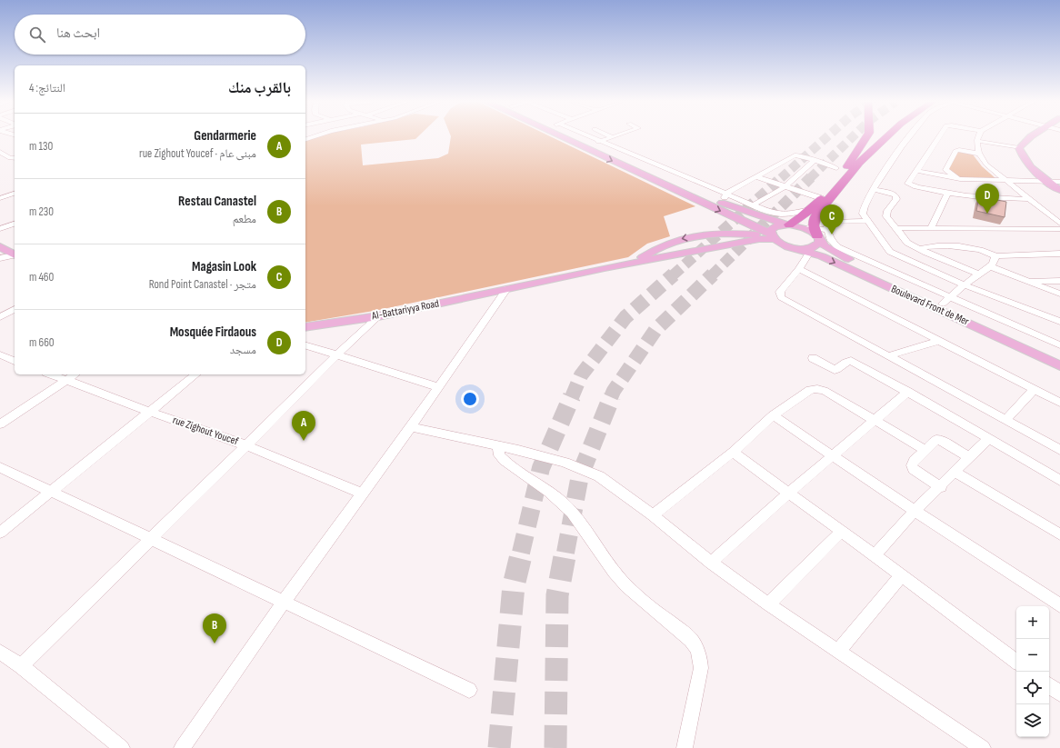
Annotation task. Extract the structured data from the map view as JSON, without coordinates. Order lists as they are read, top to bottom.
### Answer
{
  "streets": {
    "main road": ["Boulevard Front de Mer", "Al-Battariyya Road"],
    "street": ["rue Zighout Youcef"]
  },
  "page": {
    "search": "ابحث هنا",
    "heading": ["بالقرب منك", "النتائج: 4"],
    "list": [
      {
        "mark": "A",
        "name": "Gendarmerie",
        "note": "مبنى عام · rue Zighout Youcef",
        "value": "130 m"
      },
      {
        "mark": "B",
        "name": "Restau Canastel",
        "note": "مطعم",
        "value": "230 m"
      },
      {
        "mark": "C",
        "name": "Magasin Look",
        "note": "متجر · Rond Point Canastel",
        "value": "460 m"
      },
      {
        "mark": "D",
        "name": "Mosquée Firdaous",
        "note": "مسجد",
        "value": "660 m"
      }
    ],
    "pins": [
      "D",
      "C",
      "A",
      "B"
    ],
    "map_buttons": ["+", "−"]
  }
}
